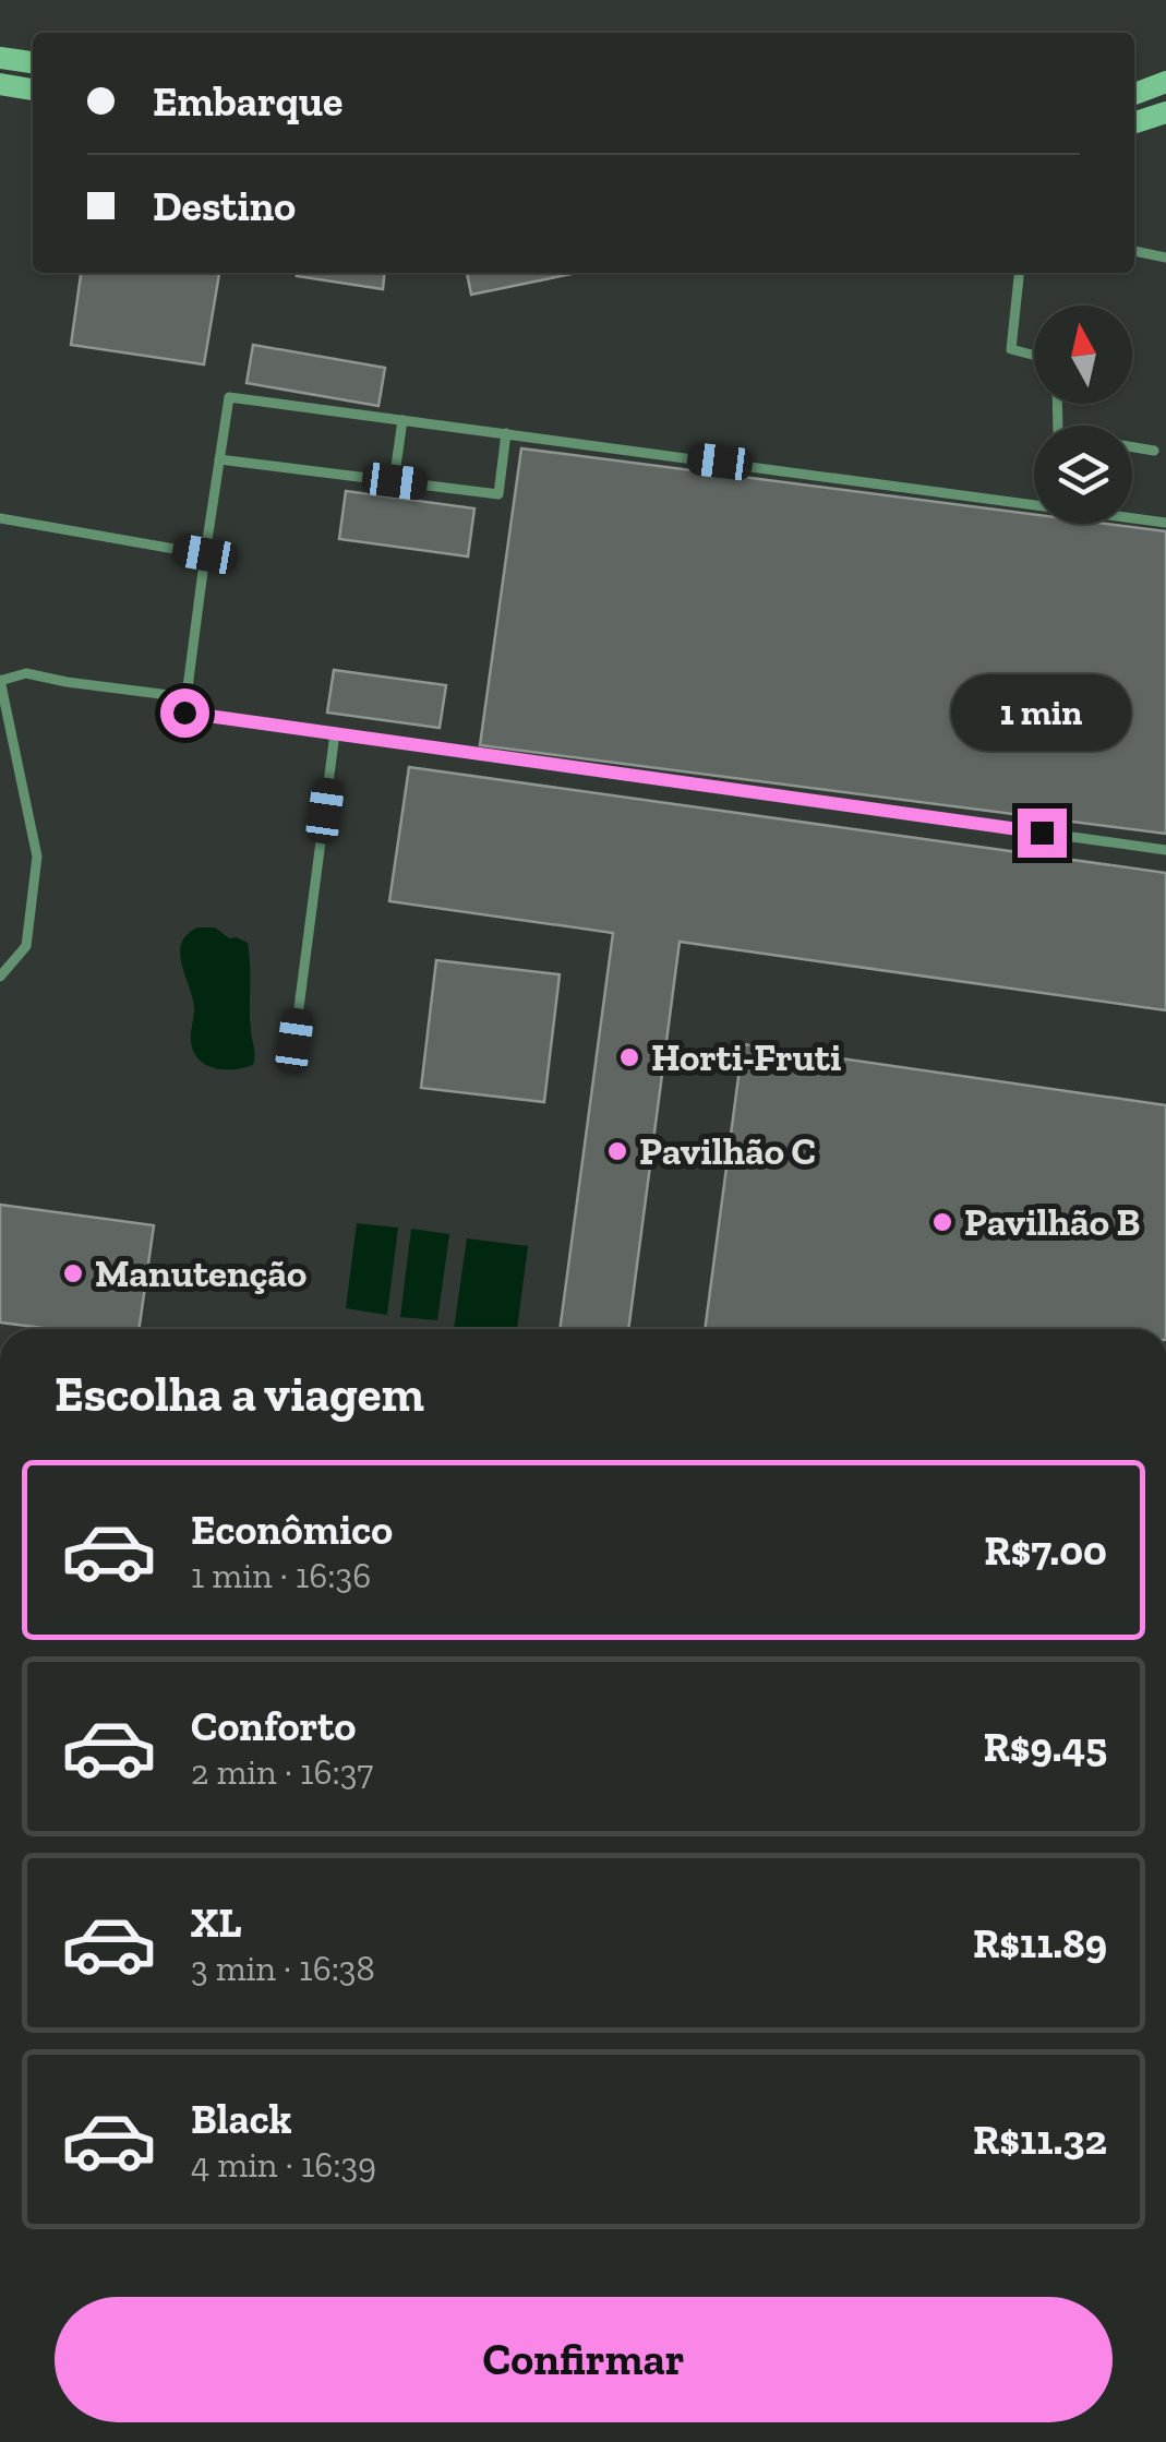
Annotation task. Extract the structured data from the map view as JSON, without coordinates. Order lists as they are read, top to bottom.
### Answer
{
  "places": [
    "Horti-Fruti",
    "Pavilhão C",
    "Pavilhão B",
    "Manutenção"
  ],
  "north": "top",
  "page": {
    "banner": ["Embarque", "Destino"],
    "bubble": "1 min",
    "heading": "Escolha a viagem",
    "list": [
      {
        "name": "Econômico",
        "note": "1 min · 16:36",
        "value": "R$7.00"
      },
      {
        "name": "Conforto",
        "note": "2 min · 16:37",
        "value": "R$9.45"
      },
      {
        "name": "XL",
        "note": "3 min · 16:38",
        "value": "R$11.89"
      },
      {
        "name": "Black",
        "note": "4 min · 16:39",
        "value": "R$11.32"
      }
    ],
    "buttons": "Confirmar"
  }
}
